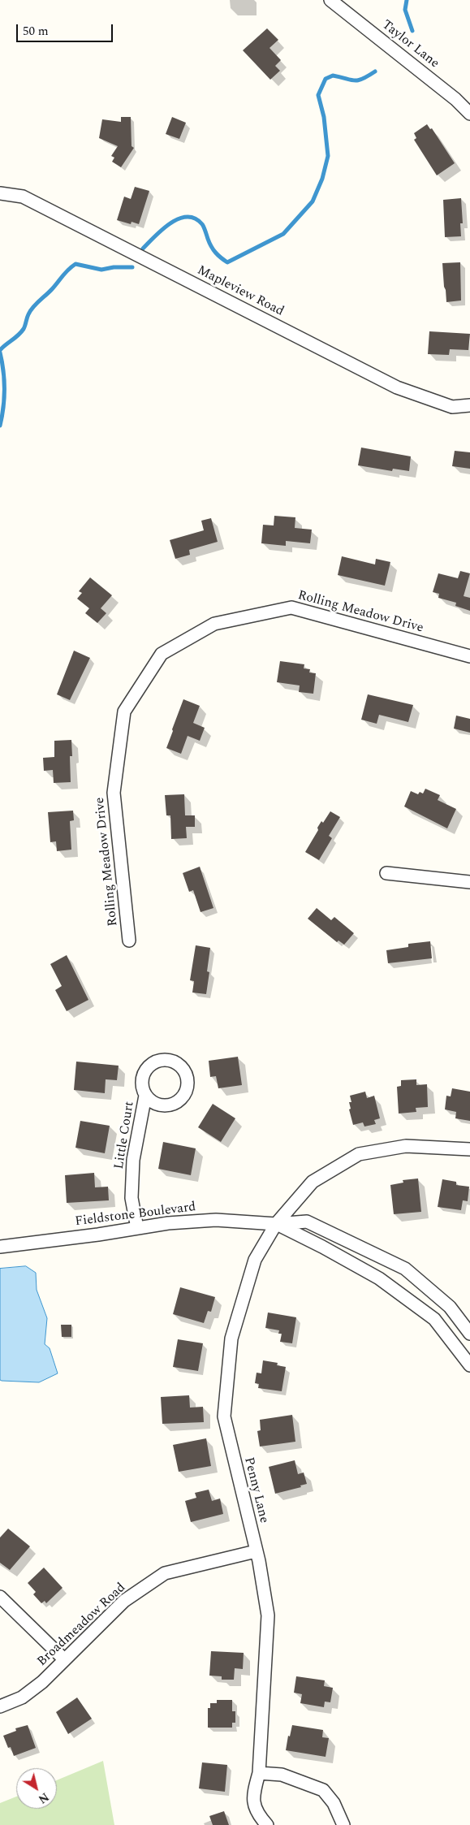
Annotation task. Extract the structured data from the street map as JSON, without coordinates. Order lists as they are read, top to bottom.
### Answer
{
  "streets": {
    "street": [
      "Taylor Lane",
      "Mapleview Road",
      "Rolling Meadow Drive",
      "Little Court",
      "Fieldstone Boulevard",
      "Penny Lane",
      "Broadmeadow Road"
    ]
  },
  "crossings": [
    ["Little Court", "Fieldstone Boulevard"],
    ["Fieldstone Boulevard", "Penny Lane"],
    ["Penny Lane", "Broadmeadow Road"]
  ],
  "scale_bar": "50 m",
  "north": "bottom right"
}
